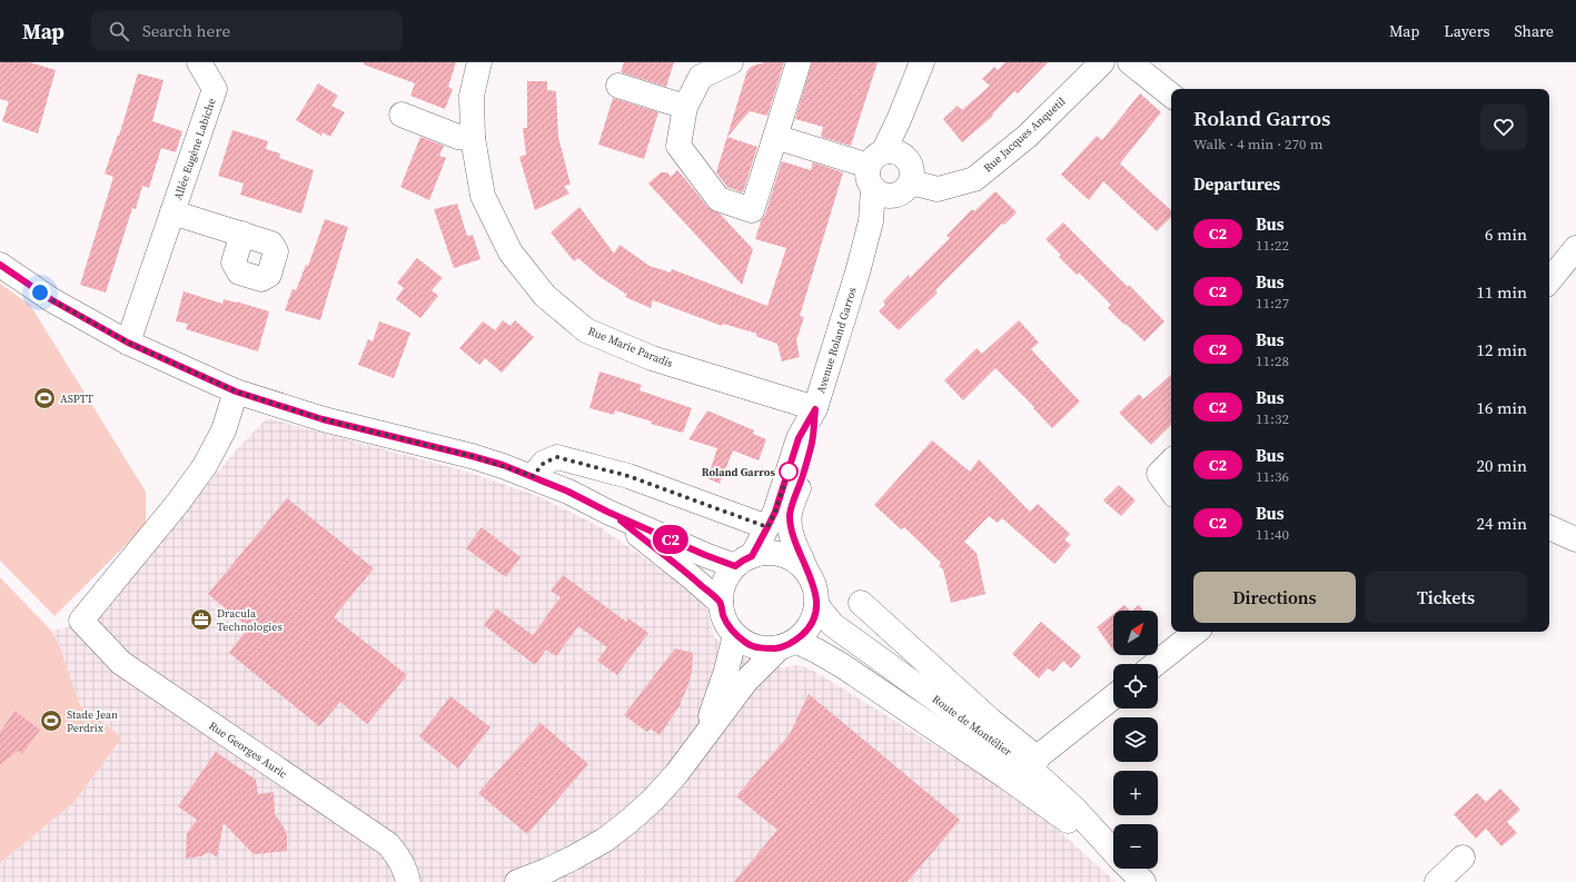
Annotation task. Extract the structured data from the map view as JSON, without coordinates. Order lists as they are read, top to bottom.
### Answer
{
  "streets": {
    "street": [
      "Rue Jacques Anquetil",
      "Allée Eugène Labiche",
      "Avenue Roland Garros",
      "Rue Marie Paradis",
      "Route de Montélier",
      "Rue Georges Auric"
    ]
  },
  "crossings": [
    ["Rue Jacques Anquetil", "Avenue Roland Garros"],
    ["Avenue Roland Garros", "Rue Marie Paradis"],
    ["Avenue Roland Garros", "Route de Montélier"]
  ],
  "places": {
    "sports": ["ASPTT", "Stade Jean Perdrix"],
    "other": ["Roland Garros"],
    "office": ["Dracula Technologies"]
  },
  "lines": ["bus line C2"],
  "north": "top right",
  "page": {
    "header": "Map",
    "search": "Search here",
    "nav": ["Map", "Layers", "Share"],
    "on_map": "C2",
    "heading": [
      ["Roland Garros", "Walk · 4 min · 270 m"],
      "Departures"
    ],
    "list": [
      {
        "mark": "C2",
        "name": "Bus",
        "note": "11:22",
        "value": "6 min"
      },
      {
        "mark": "C2",
        "name": "Bus",
        "note": "11:27",
        "value": "11 min"
      },
      {
        "mark": "C2",
        "name": "Bus",
        "note": "11:28",
        "value": "12 min"
      },
      {
        "mark": "C2",
        "name": "Bus",
        "note": "11:32",
        "value": "16 min"
      },
      {
        "mark": "C2",
        "name": "Bus",
        "note": "11:36",
        "value": "20 min"
      },
      {
        "mark": "C2",
        "name": "Bus",
        "note": "11:40",
        "value": "24 min"
      }
    ],
    "buttons": ["Directions", "Tickets"],
    "map_buttons": ["+", "−"]
  }
}
